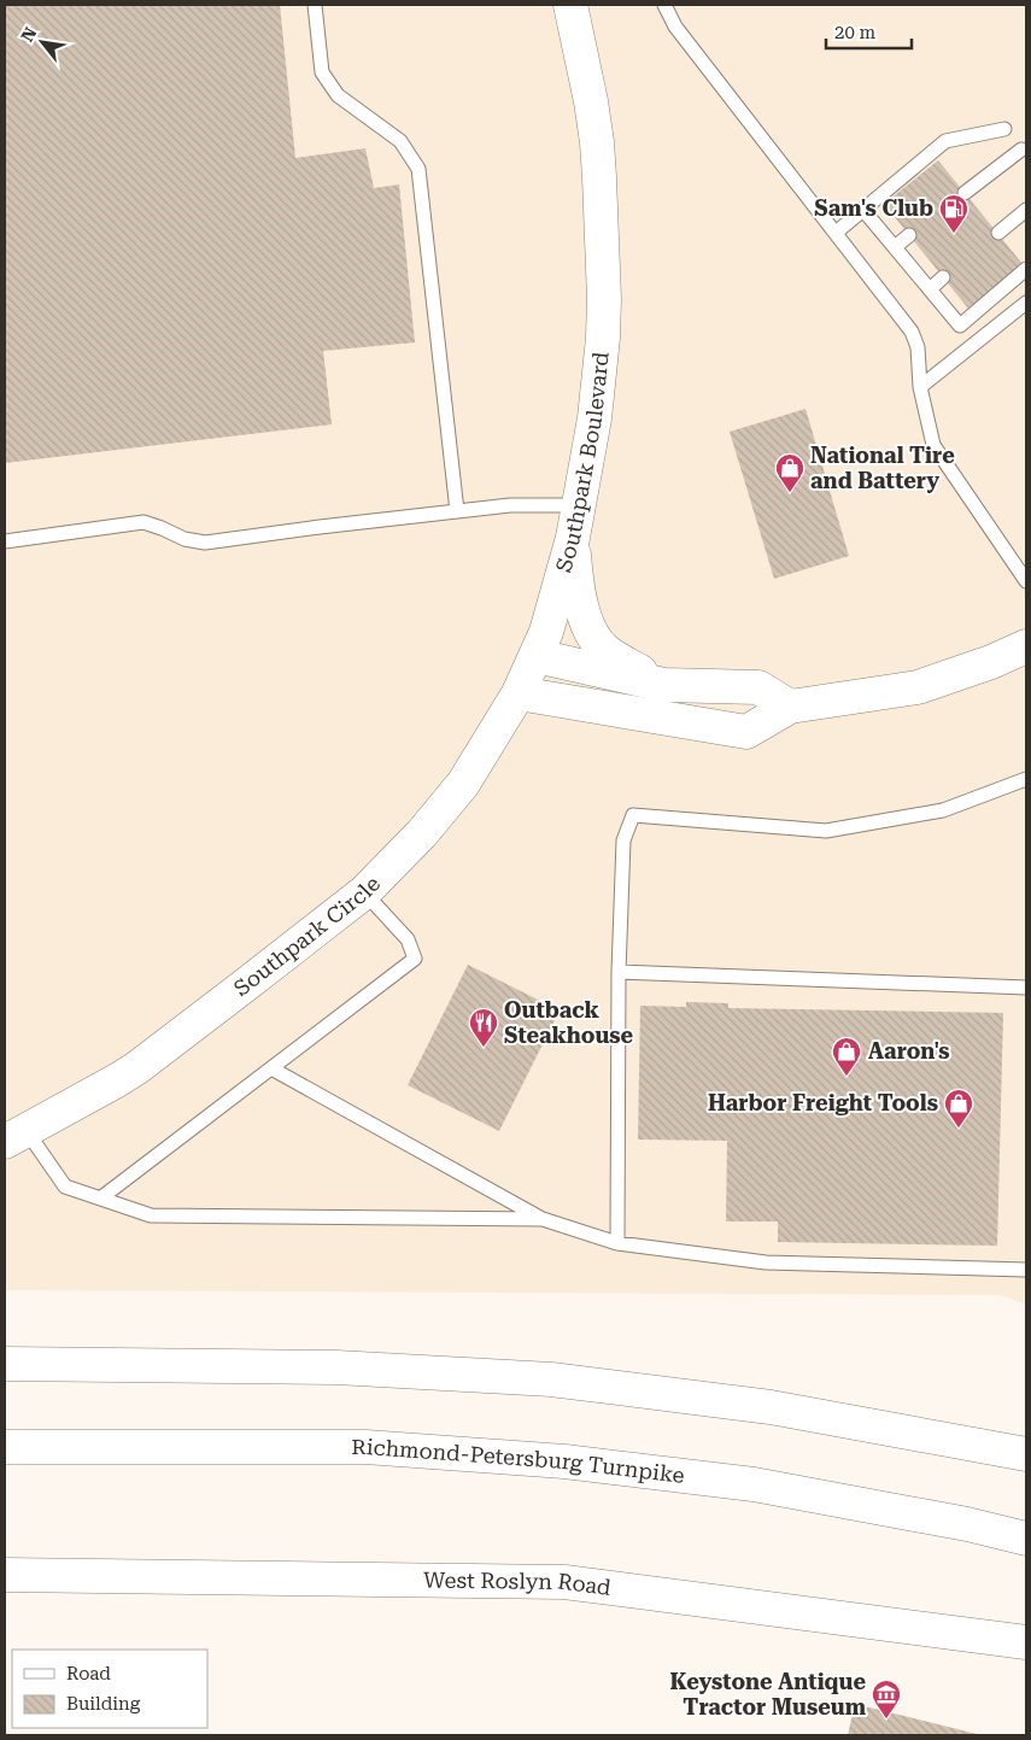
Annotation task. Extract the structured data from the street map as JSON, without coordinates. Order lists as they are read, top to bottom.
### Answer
{
  "streets": {
    "main road": [
      "Southpark Boulevard",
      "Southpark Circle",
      "Richmond-Petersburg Turnpike",
      "West Roslyn Road"
    ]
  },
  "crossings": [
    ["Southpark Boulevard", "Southpark Circle"]
  ],
  "places": {
    "fuel station": ["Sam's Club"],
    "shop": ["National Tire and Battery", "Aaron's", "Harbor Freight Tools"],
    "restaurant": ["Outback Steakhouse"],
    "museum": ["Keystone Antique Tractor Museum"]
  },
  "legend": ["Road", "Building"],
  "scale_bar": "20 m",
  "north": "top left"
}
